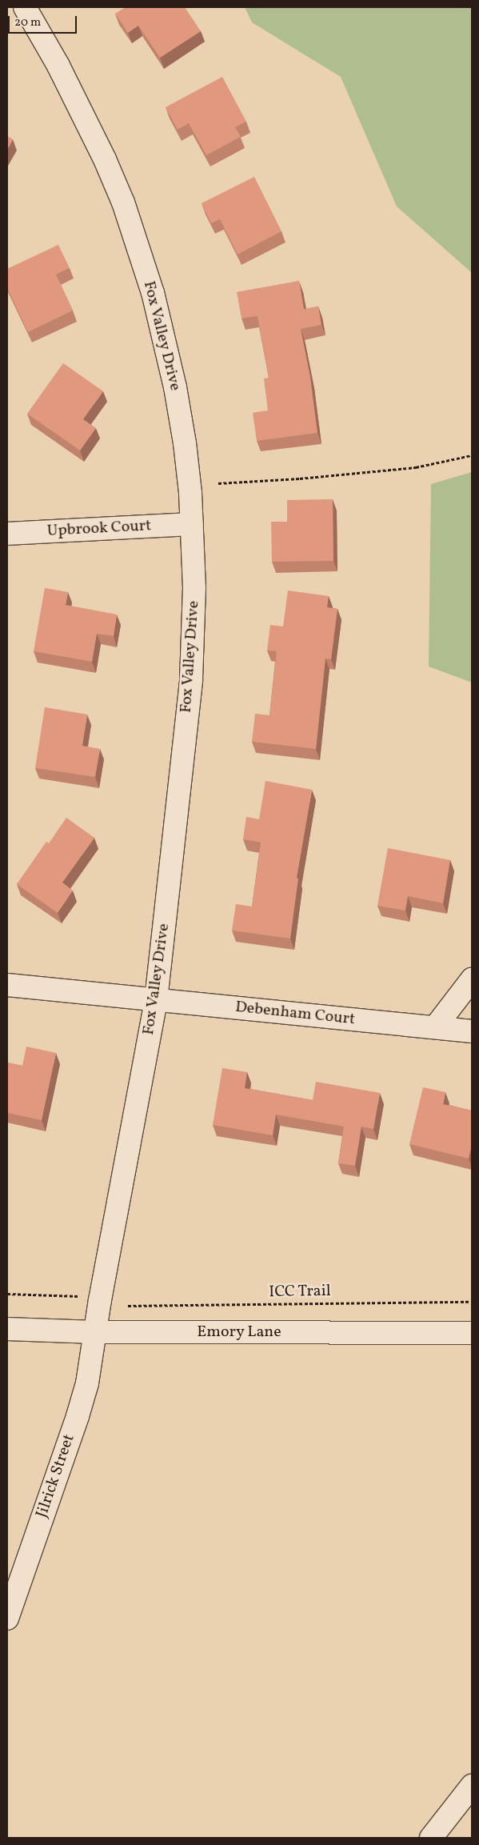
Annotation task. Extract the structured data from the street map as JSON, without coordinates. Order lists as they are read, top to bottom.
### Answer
{
  "streets": {
    "street": [
      "Fox Valley Drive",
      "Upbrook Court",
      "Debenham Court",
      "Emory Lane",
      "Jilrick Street"
    ],
    "path": ["ICC Trail"]
  },
  "crossings": [
    ["Fox Valley Drive", "Upbrook Court"],
    ["Fox Valley Drive", "Debenham Court"],
    ["Fox Valley Drive", "Emory Lane"],
    ["Fox Valley Drive", "Jilrick Street"],
    ["Emory Lane", "Jilrick Street"]
  ],
  "scale_bar": "20 m"
}
